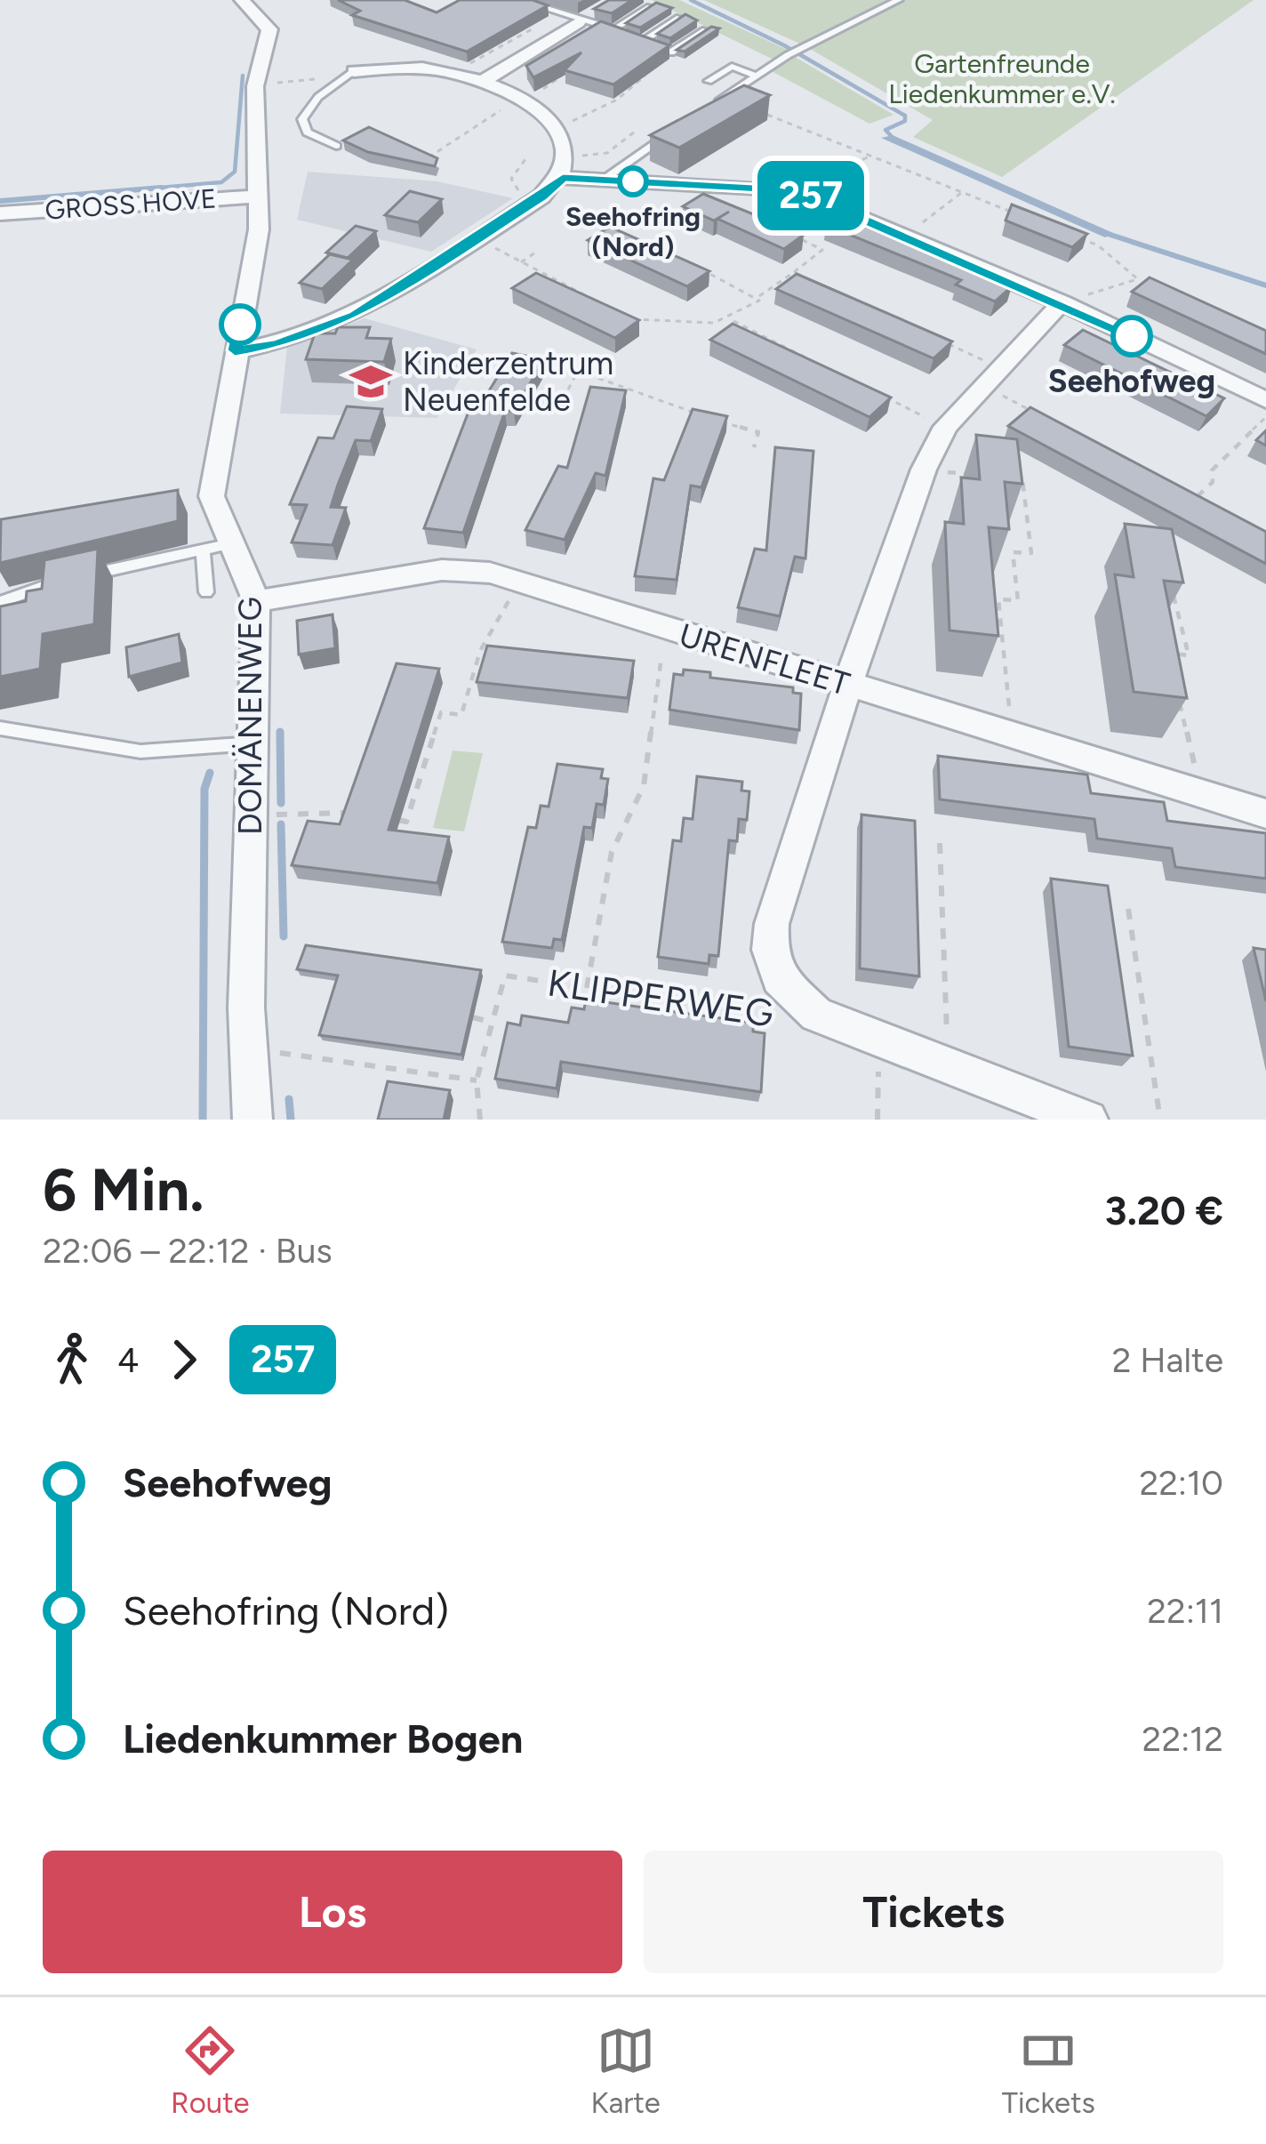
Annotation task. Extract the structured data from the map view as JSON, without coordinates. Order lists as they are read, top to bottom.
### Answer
{
  "streets": {
    "street": ["GROSS HOVE", "URENFLEET", "DOMÄNENWEG"],
    "path": ["KLIPPERWEG"]
  },
  "crossings": [
    ["GROSS HOVE", "DOMÄNENWEG"],
    ["URENFLEET", "DOMÄNENWEG"]
  ],
  "parks": ["Gartenfreunde Liedenkummer e.V."],
  "places": {
    "other": ["Seehofring (Nord)", "Seehofweg"],
    "school or university": ["Kinderzentrum Neuenfelde"]
  },
  "lines": ["bus line 257"],
  "page": {
    "on_map": "257",
    "heading": ["6 Min.", "22:06 – 22:12 · Bus", "3.20 €"],
    "legs": ["4", "257", "2 Halte"],
    "list": [
      {
        "name": "Seehofweg",
        "value": "22:10"
      },
      {
        "name": "Seehofring (Nord)",
        "value": "22:11"
      },
      {
        "name": "Liedenkummer Bogen",
        "value": "22:12"
      }
    ],
    "buttons": ["Los", "Tickets"],
    "tabs": ["Route", "Karte", "Tickets"]
  }
}
